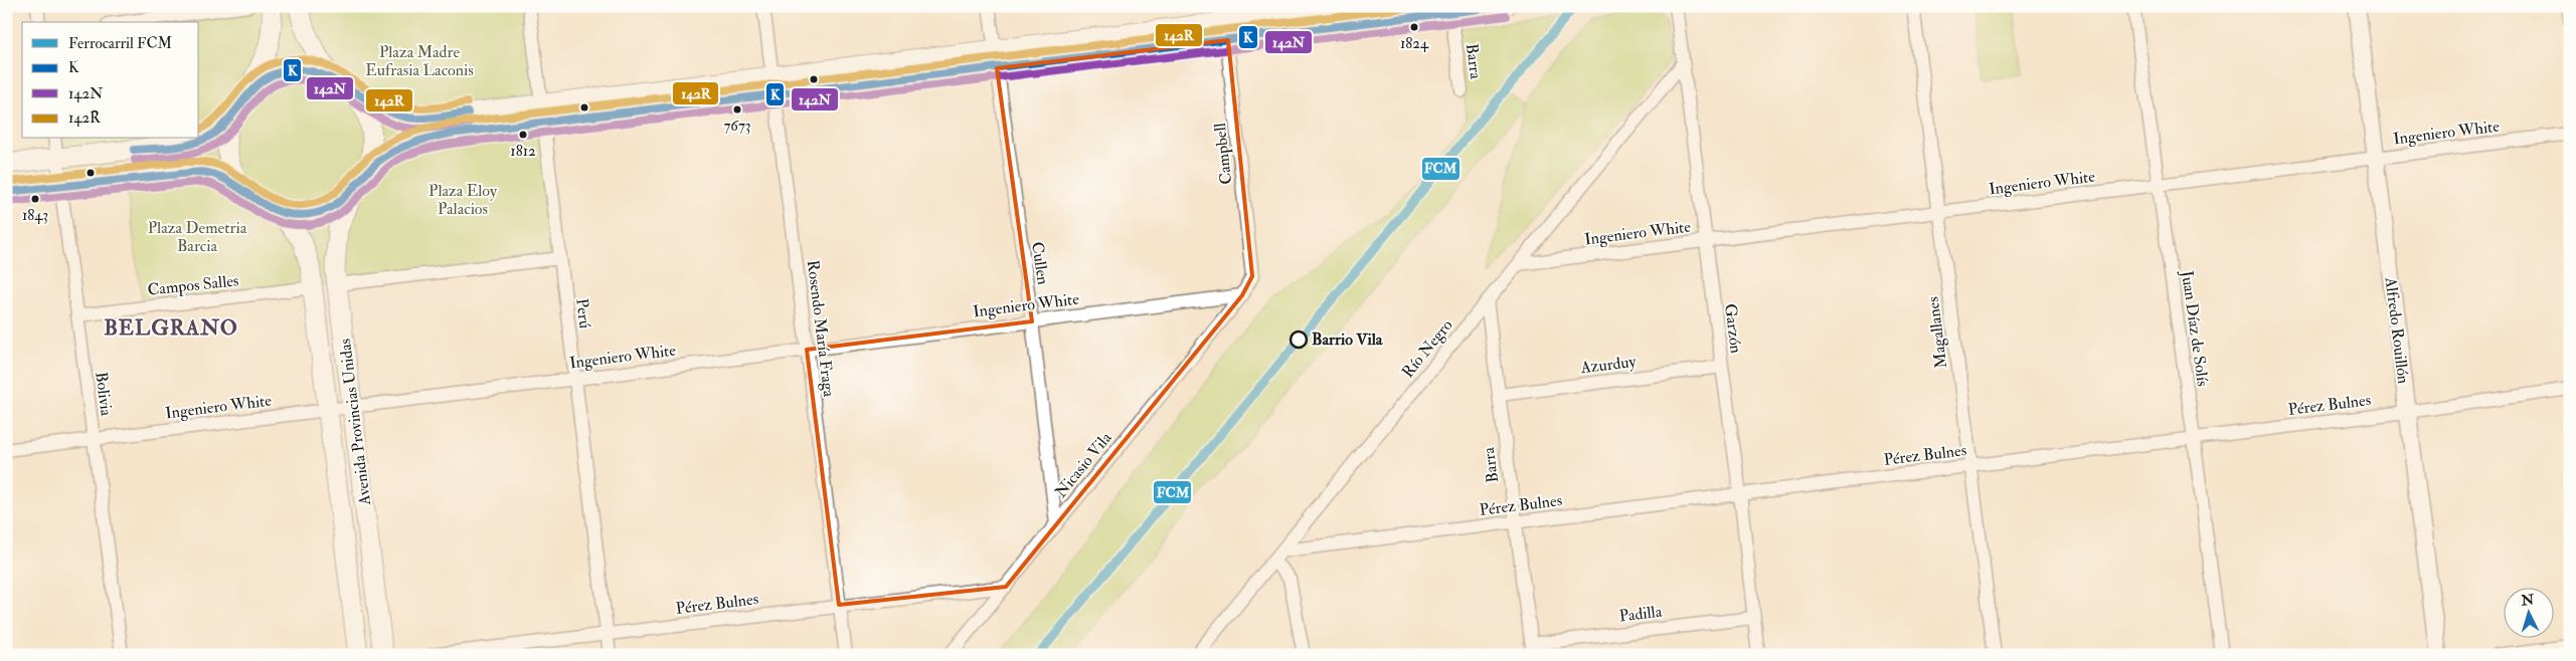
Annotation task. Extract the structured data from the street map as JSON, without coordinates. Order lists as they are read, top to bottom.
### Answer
{
  "streets": {
    "main road": ["Avenida Provincias Unidas"],
    "street": [
      "Barra",
      "Ingeniero White",
      "Campbell",
      "Cullen",
      "Campos Salles",
      "Perú",
      "Rosendo María Fraga",
      "Garzón",
      "Juan Díaz de Solís",
      "Alfredo Rouillón",
      "Magallanes",
      "Río Negro",
      "Azurduy",
      "Bolivia",
      "Pérez Bulnes",
      "Nicasio Vila",
      "Padilla"
    ]
  },
  "crossings": [
    ["Barra", "Río Negro"],
    ["Barra", "Azurduy"],
    ["Barra", "Pérez Bulnes"],
    ["Barra", "Padilla"],
    ["Ingeniero White", "Campbell"],
    ["Ingeniero White", "Cullen"],
    ["Ingeniero White", "Perú"],
    ["Ingeniero White", "Rosendo María Fraga"],
    ["Ingeniero White", "Garzón"],
    ["Ingeniero White", "Juan Díaz de Solís"],
    ["Ingeniero White", "Alfredo Rouillón"],
    ["Ingeniero White", "Magallanes"],
    ["Ingeniero White", "Río Negro"],
    ["Ingeniero White", "Bolivia"],
    ["Ingeniero White", "Avenida Provincias Unidas"],
    ["Ingeniero White", "Nicasio Vila"],
    ["Campbell", "Nicasio Vila"],
    ["Cullen", "Nicasio Vila"],
    ["Campos Salles", "Bolivia"],
    ["Campos Salles", "Avenida Provincias Unidas"],
    ["Perú", "Pérez Bulnes"],
    ["Rosendo María Fraga", "Pérez Bulnes"],
    ["Garzón", "Río Negro"],
    ["Garzón", "Azurduy"],
    ["Garzón", "Pérez Bulnes"],
    ["Garzón", "Padilla"],
    ["Juan Díaz de Solís", "Pérez Bulnes"],
    ["Alfredo Rouillón", "Pérez Bulnes"],
    ["Magallanes", "Pérez Bulnes"],
    ["Río Negro", "Pérez Bulnes"],
    ["Pérez Bulnes", "Nicasio Vila"]
  ],
  "districts": ["BELGRANO"],
  "parks": ["Plaza Madre Eufrasia Laconis", "Plaza Eloy Palacios", "Plaza Demetria Barcia"],
  "places": [
    "1824",
    "7673",
    "1812",
    "1843",
    "Barrio Vila"
  ],
  "lines": [
    "rail line FCM",
    "transit line K",
    "transit line 142R",
    "transit line 142N"
  ],
  "legend": [
    "Ferrocarril FCM",
    "K",
    "142N",
    "142R"
  ],
  "north": "top"
}
